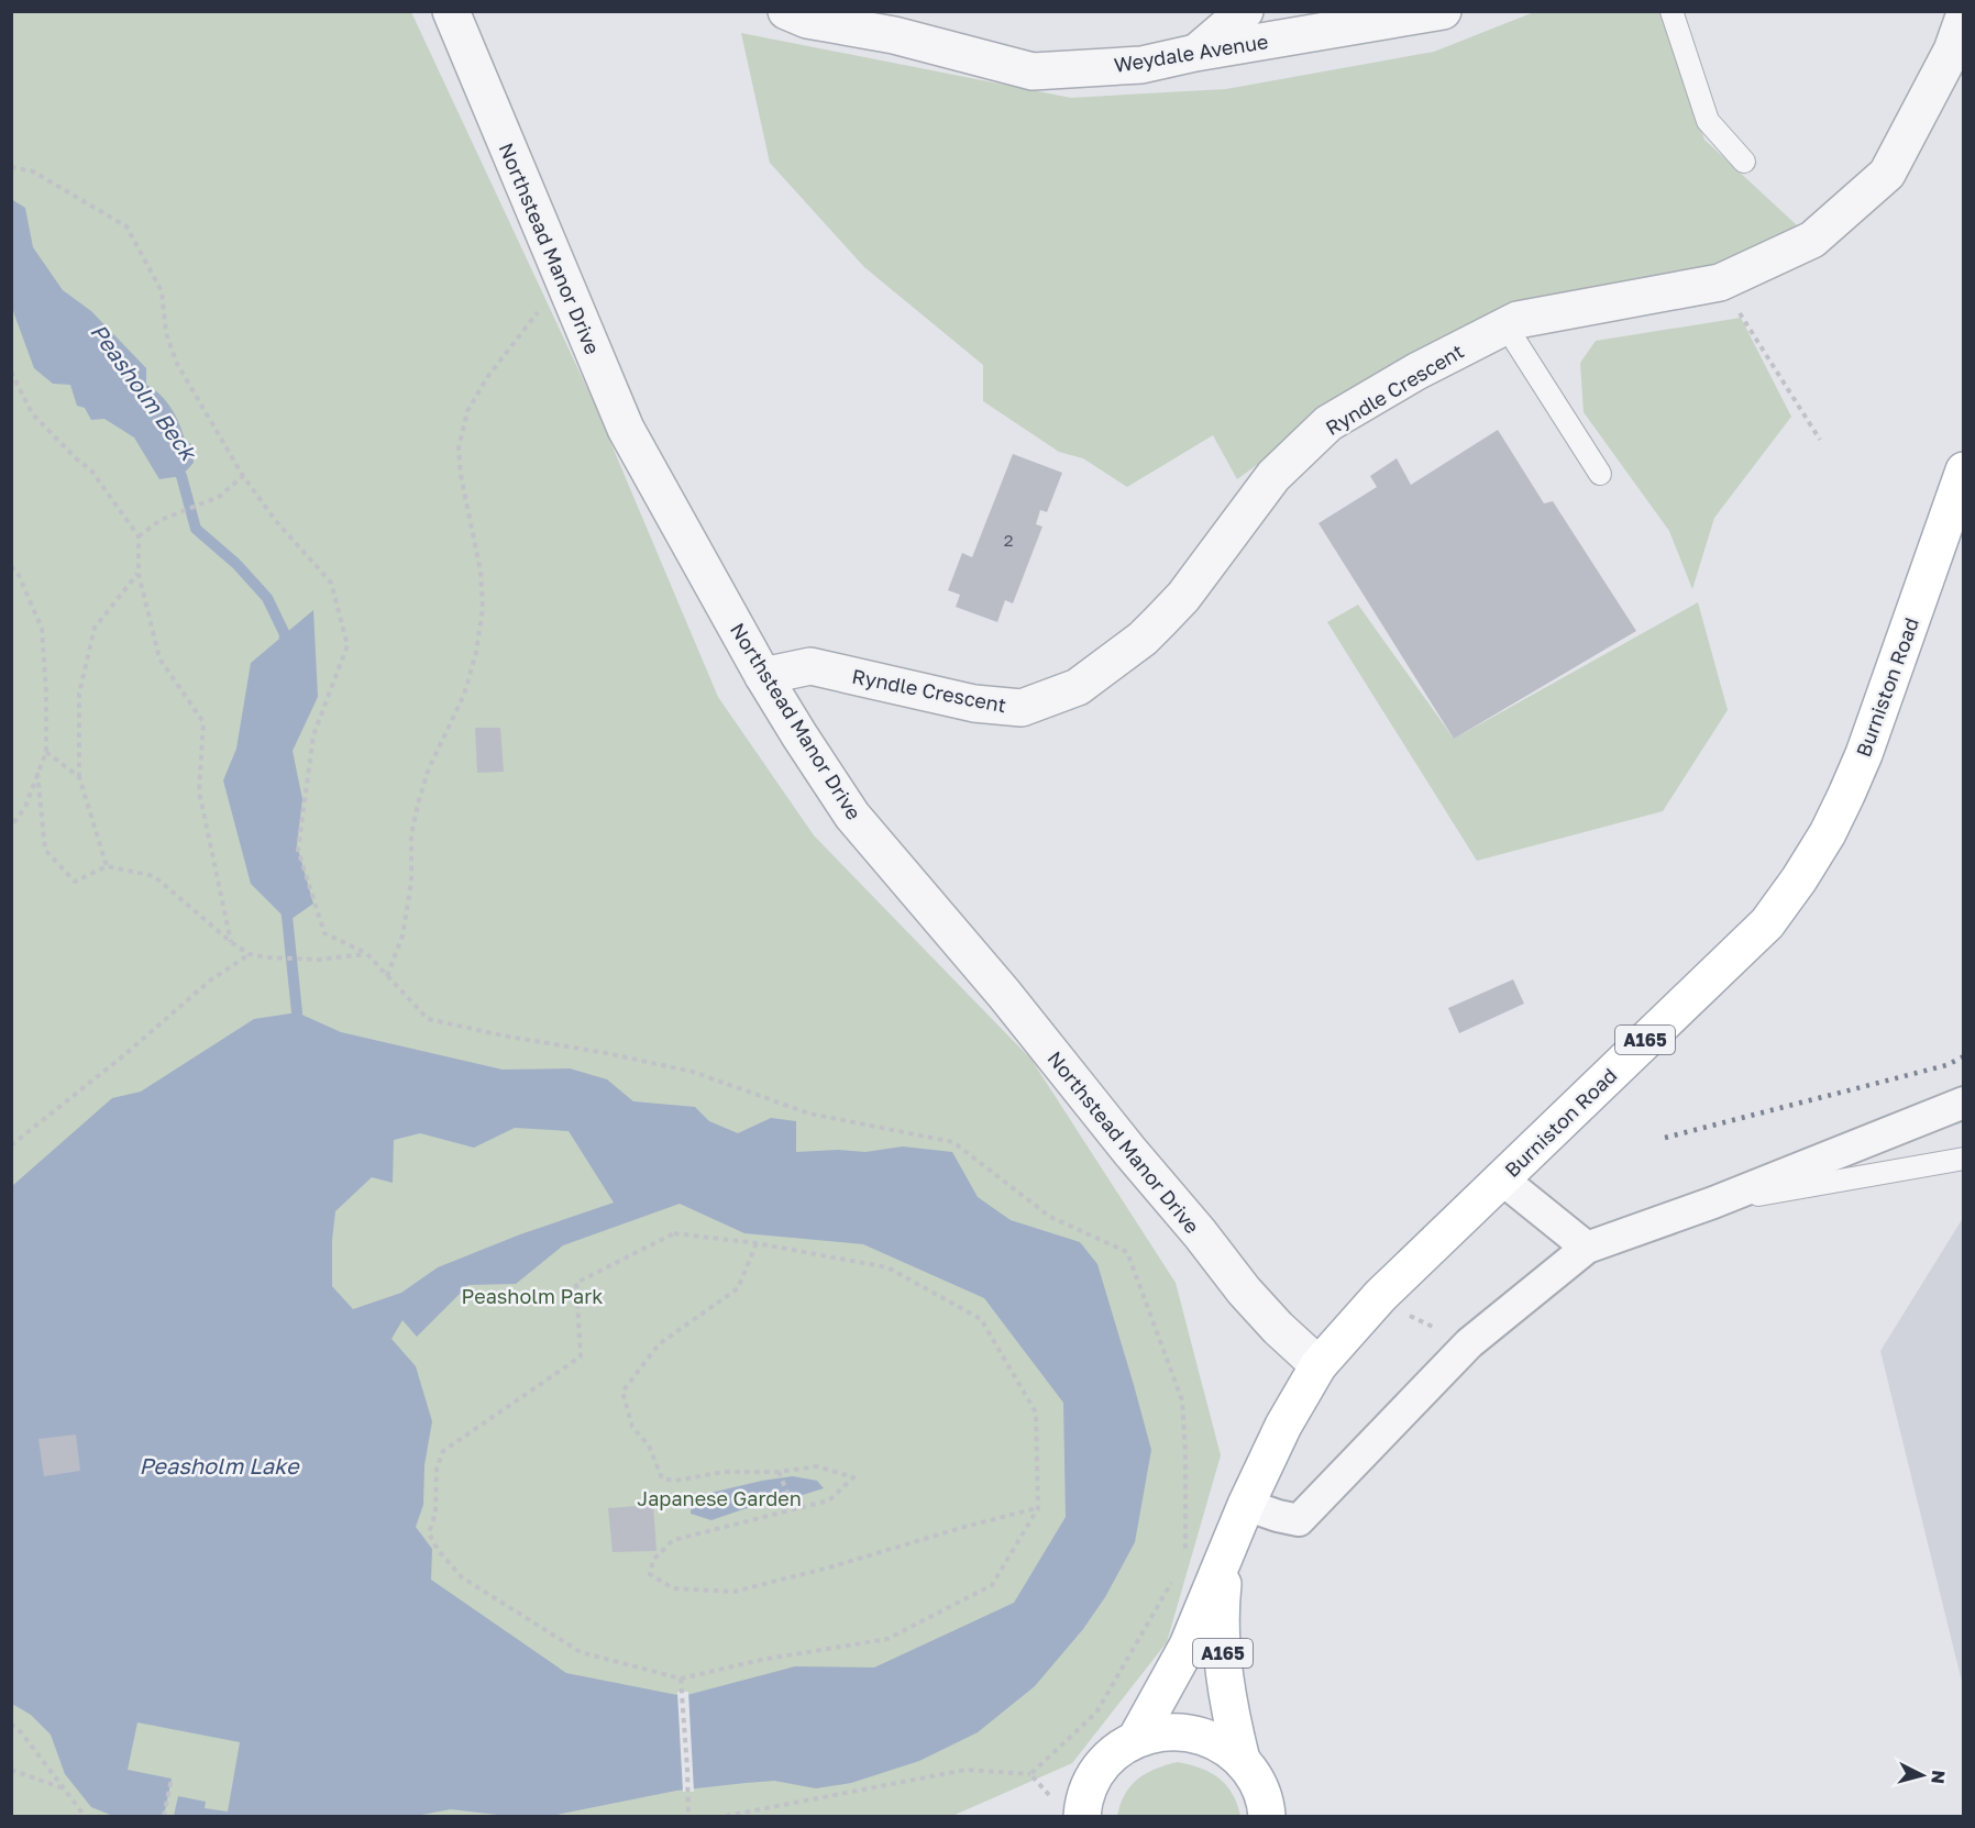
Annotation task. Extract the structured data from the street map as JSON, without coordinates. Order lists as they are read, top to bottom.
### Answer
{
  "streets": {
    "main road": ["Burniston Road", "A165"],
    "street": ["Weydale Avenue", "Northstead Manor Drive", "Ryndle Crescent"]
  },
  "crossings": [
    ["Northstead Manor Drive", "Ryndle Crescent"],
    ["Northstead Manor Drive", "Burniston Road"],
    ["Burniston Road", "A165"]
  ],
  "water": ["Peasholm Beck", "Peasholm Lake"],
  "parks": ["Peasholm Park", "Japanese Garden"],
  "house_numbers": ["2"],
  "north": "right"
}
